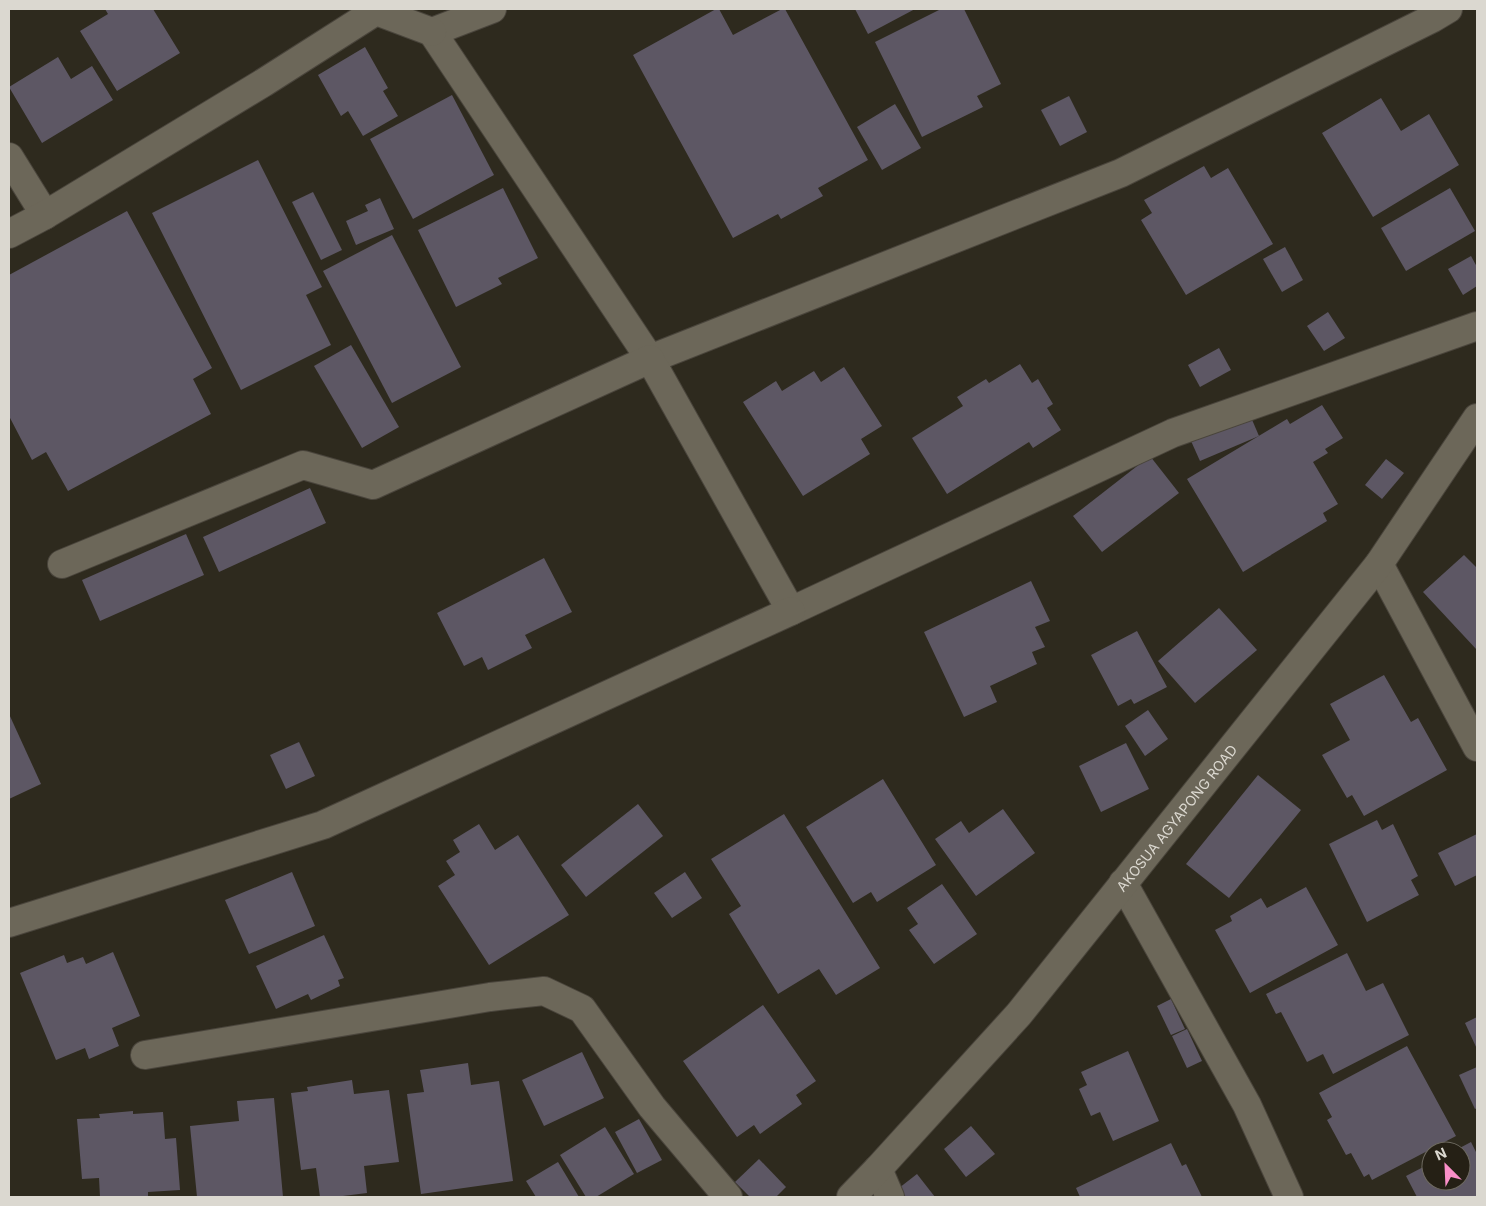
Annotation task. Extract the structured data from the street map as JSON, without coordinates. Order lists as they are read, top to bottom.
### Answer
{
  "streets": {
    "street": ["AKOSUA AGYAPONG ROAD"]
  },
  "north": "top left"
}
